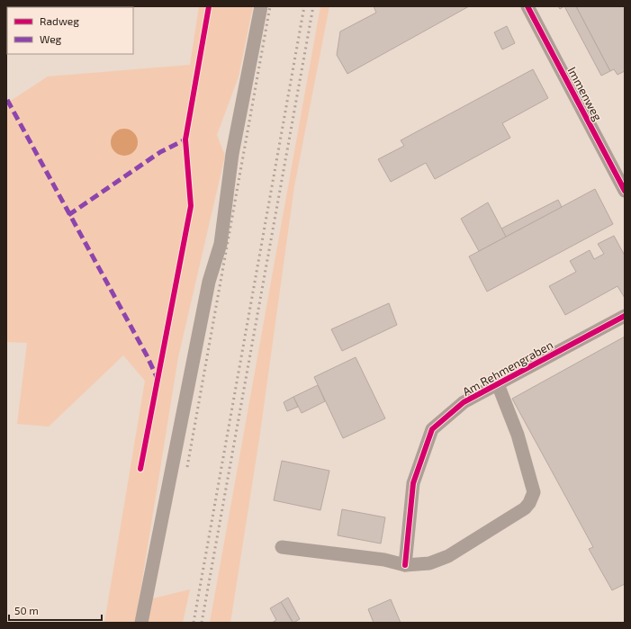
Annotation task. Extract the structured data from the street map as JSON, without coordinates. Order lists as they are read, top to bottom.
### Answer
{
  "streets": {
    "street": ["Immenweg", "Am Rehmengraben"]
  },
  "legend": ["Radweg", "Weg"],
  "scale_bar": "50 m"
}
